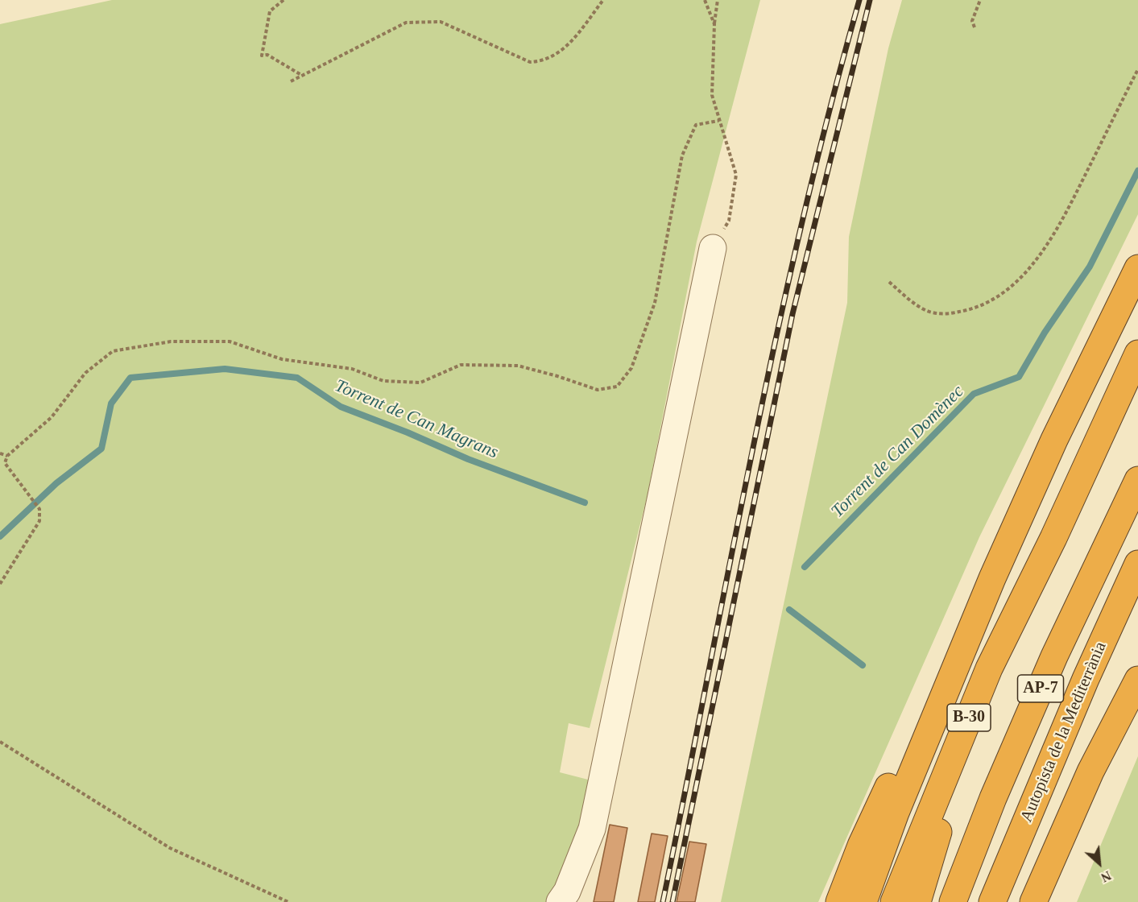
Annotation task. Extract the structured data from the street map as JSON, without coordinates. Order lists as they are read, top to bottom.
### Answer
{
  "streets": {
    "highway": ["AP-7", "B-30", "Autopista de la Mediterrània"]
  },
  "water": ["Torrent de Can Magrans", "Torrent de Can Domènec"],
  "north": "bottom right"
}
